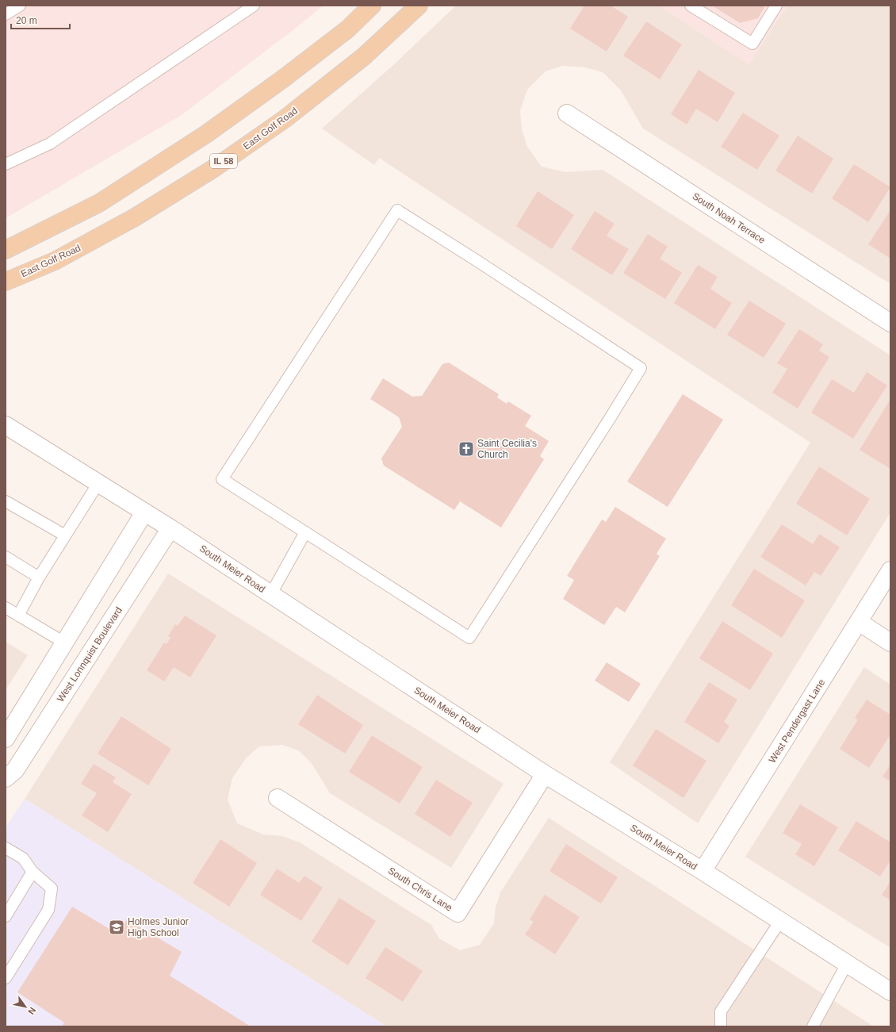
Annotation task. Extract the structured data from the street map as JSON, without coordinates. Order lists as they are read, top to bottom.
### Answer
{
  "streets": {
    "main road": ["East Golf Road", "IL 58"],
    "street": [
      "South Noah Terrace",
      "South Meier Road",
      "West Lonnquist Boulevard",
      "West Pendergast Lane",
      "South Chris Lane"
    ]
  },
  "crossings": [
    ["South Meier Road", "West Lonnquist Boulevard"],
    ["South Meier Road", "West Pendergast Lane"],
    ["South Meier Road", "South Chris Lane"]
  ],
  "places": {
    "church": ["Saint Cecilia's Church"],
    "school or university": ["Holmes Junior High School"]
  },
  "scale_bar": "20 m",
  "north": "bottom right"
}
